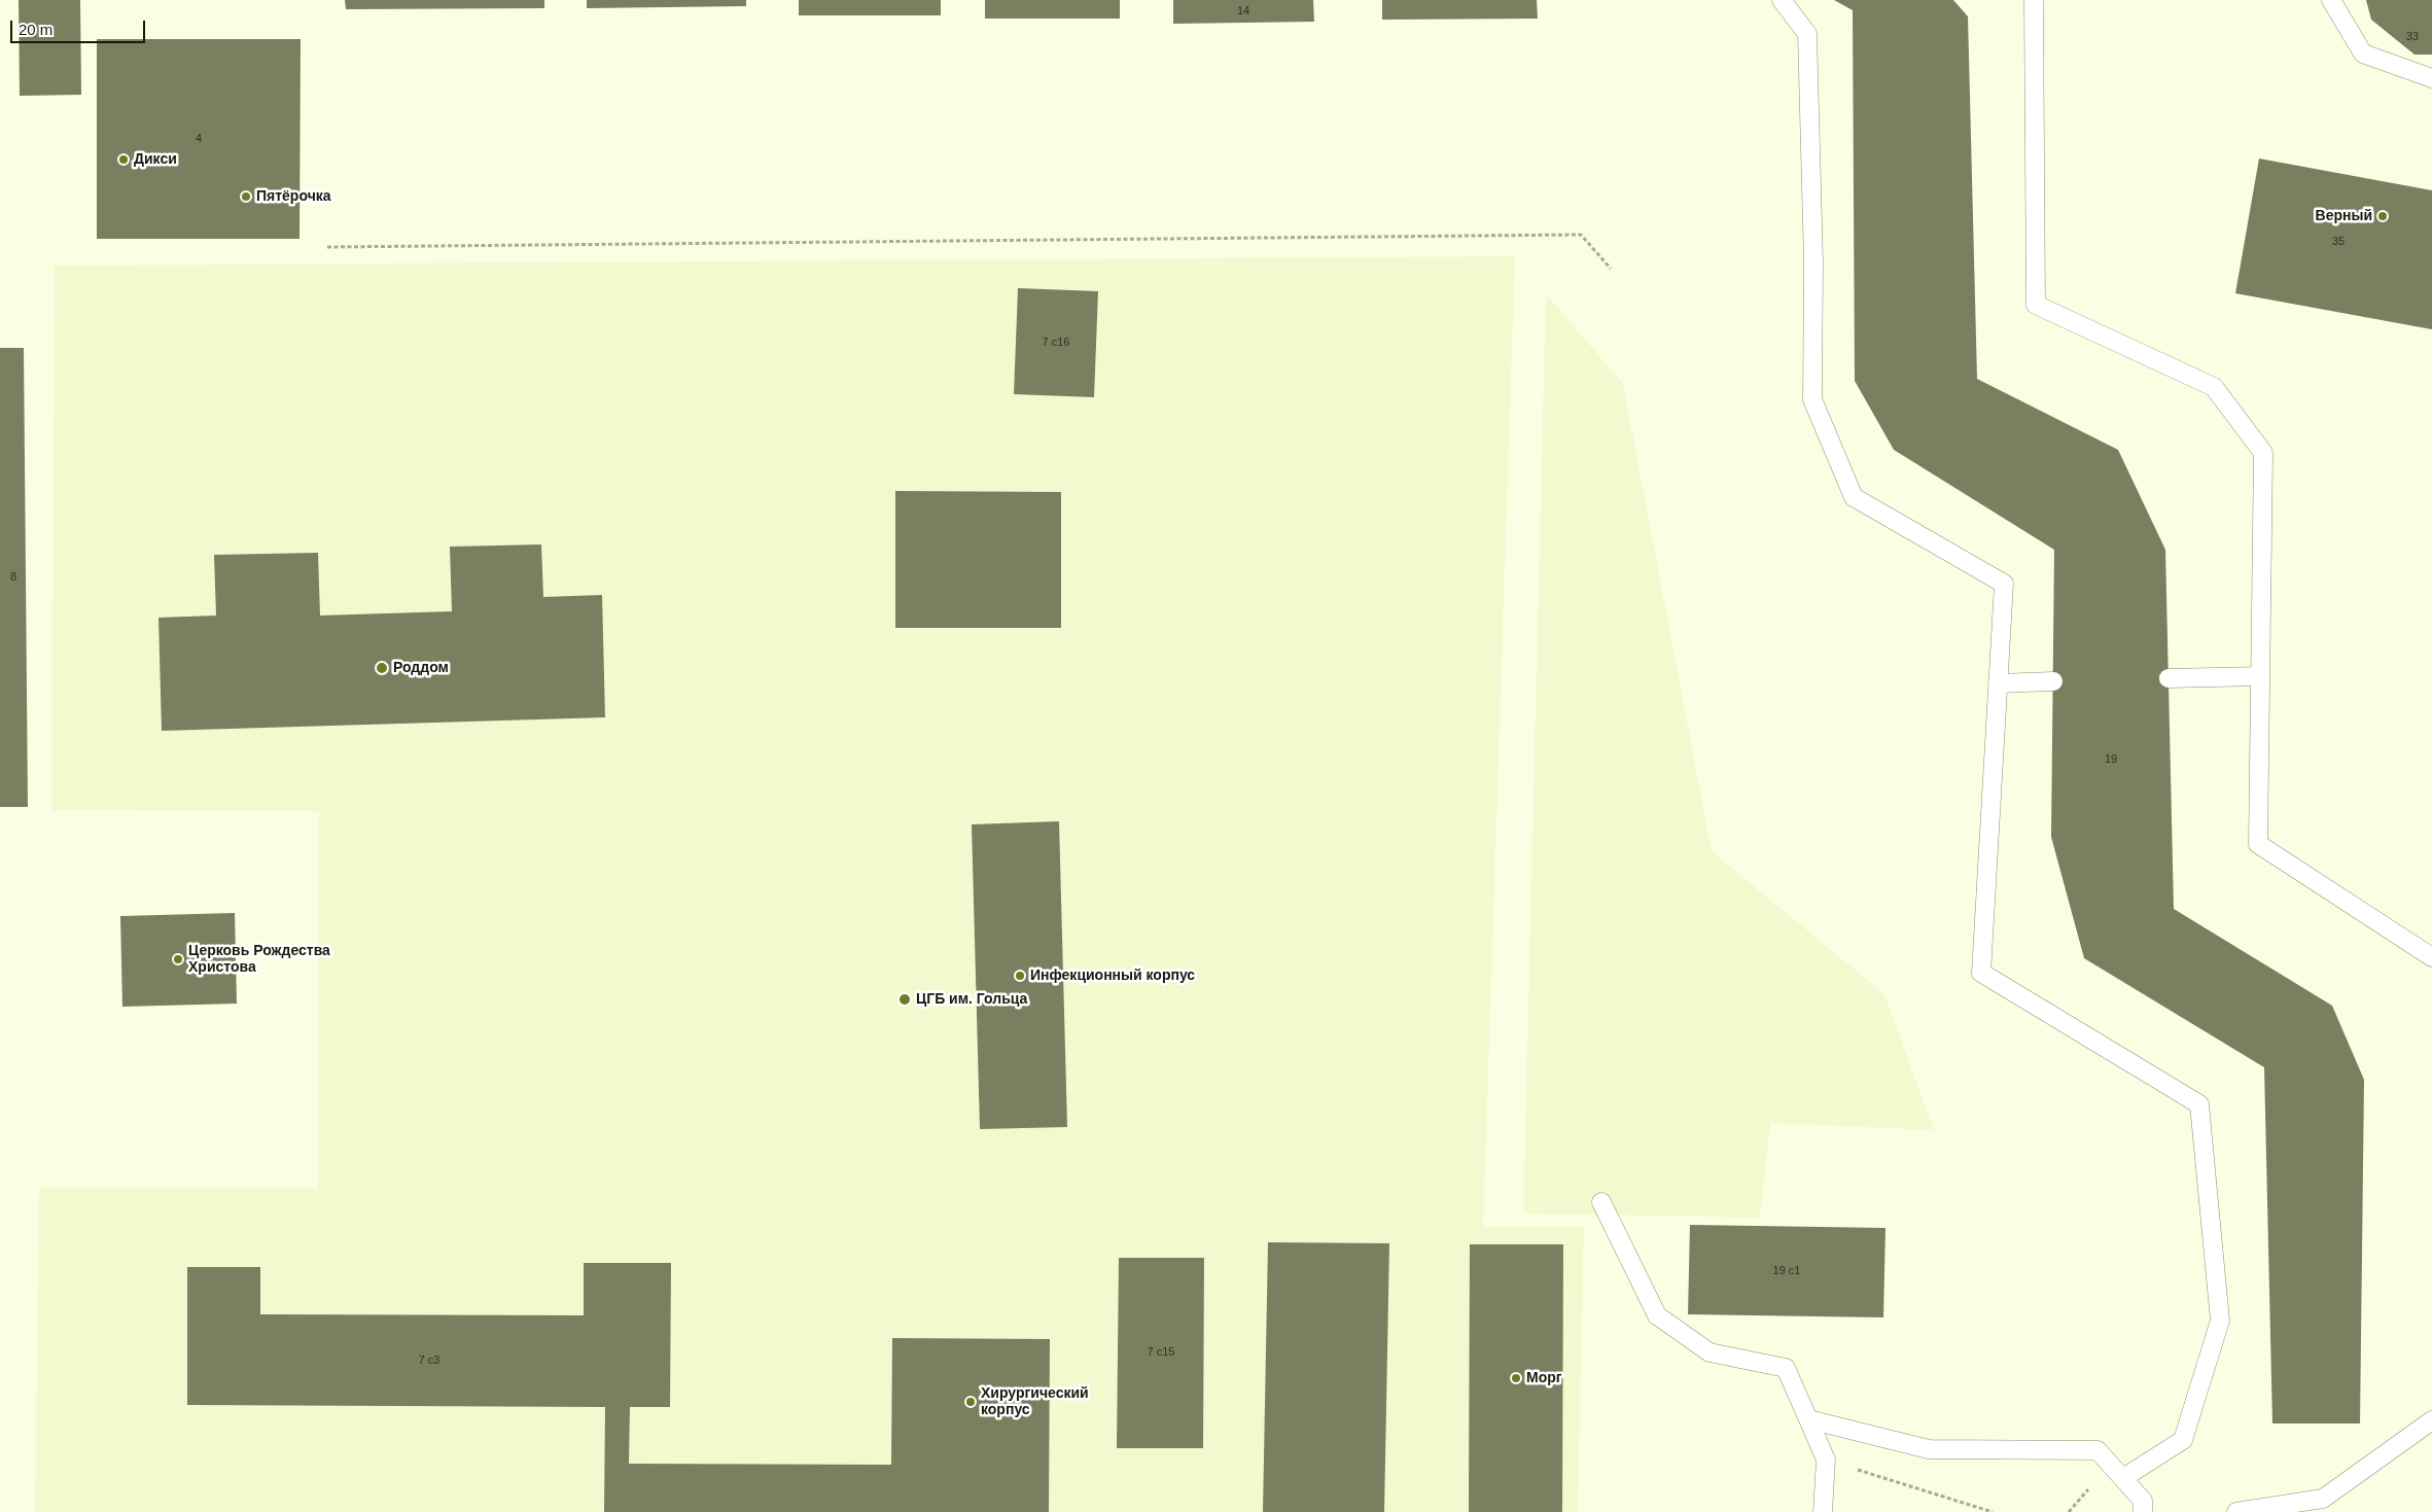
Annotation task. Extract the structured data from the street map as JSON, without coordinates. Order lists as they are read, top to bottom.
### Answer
{
  "places": [
    "Дикси",
    "Пятёрочка",
    "Верный",
    "Роддом",
    "Церковь Рождества Христова",
    "Инфекционный корпус",
    "ЦГБ им. Гольца",
    "Морг",
    "Хирургический корпус"
  ],
  "house_numbers": [
    "14",
    "33",
    "4",
    "35",
    "7 с16",
    "8",
    "19",
    "19 с1",
    "7 с15",
    "7 с3"
  ],
  "scale_bar": "20 m"
}
